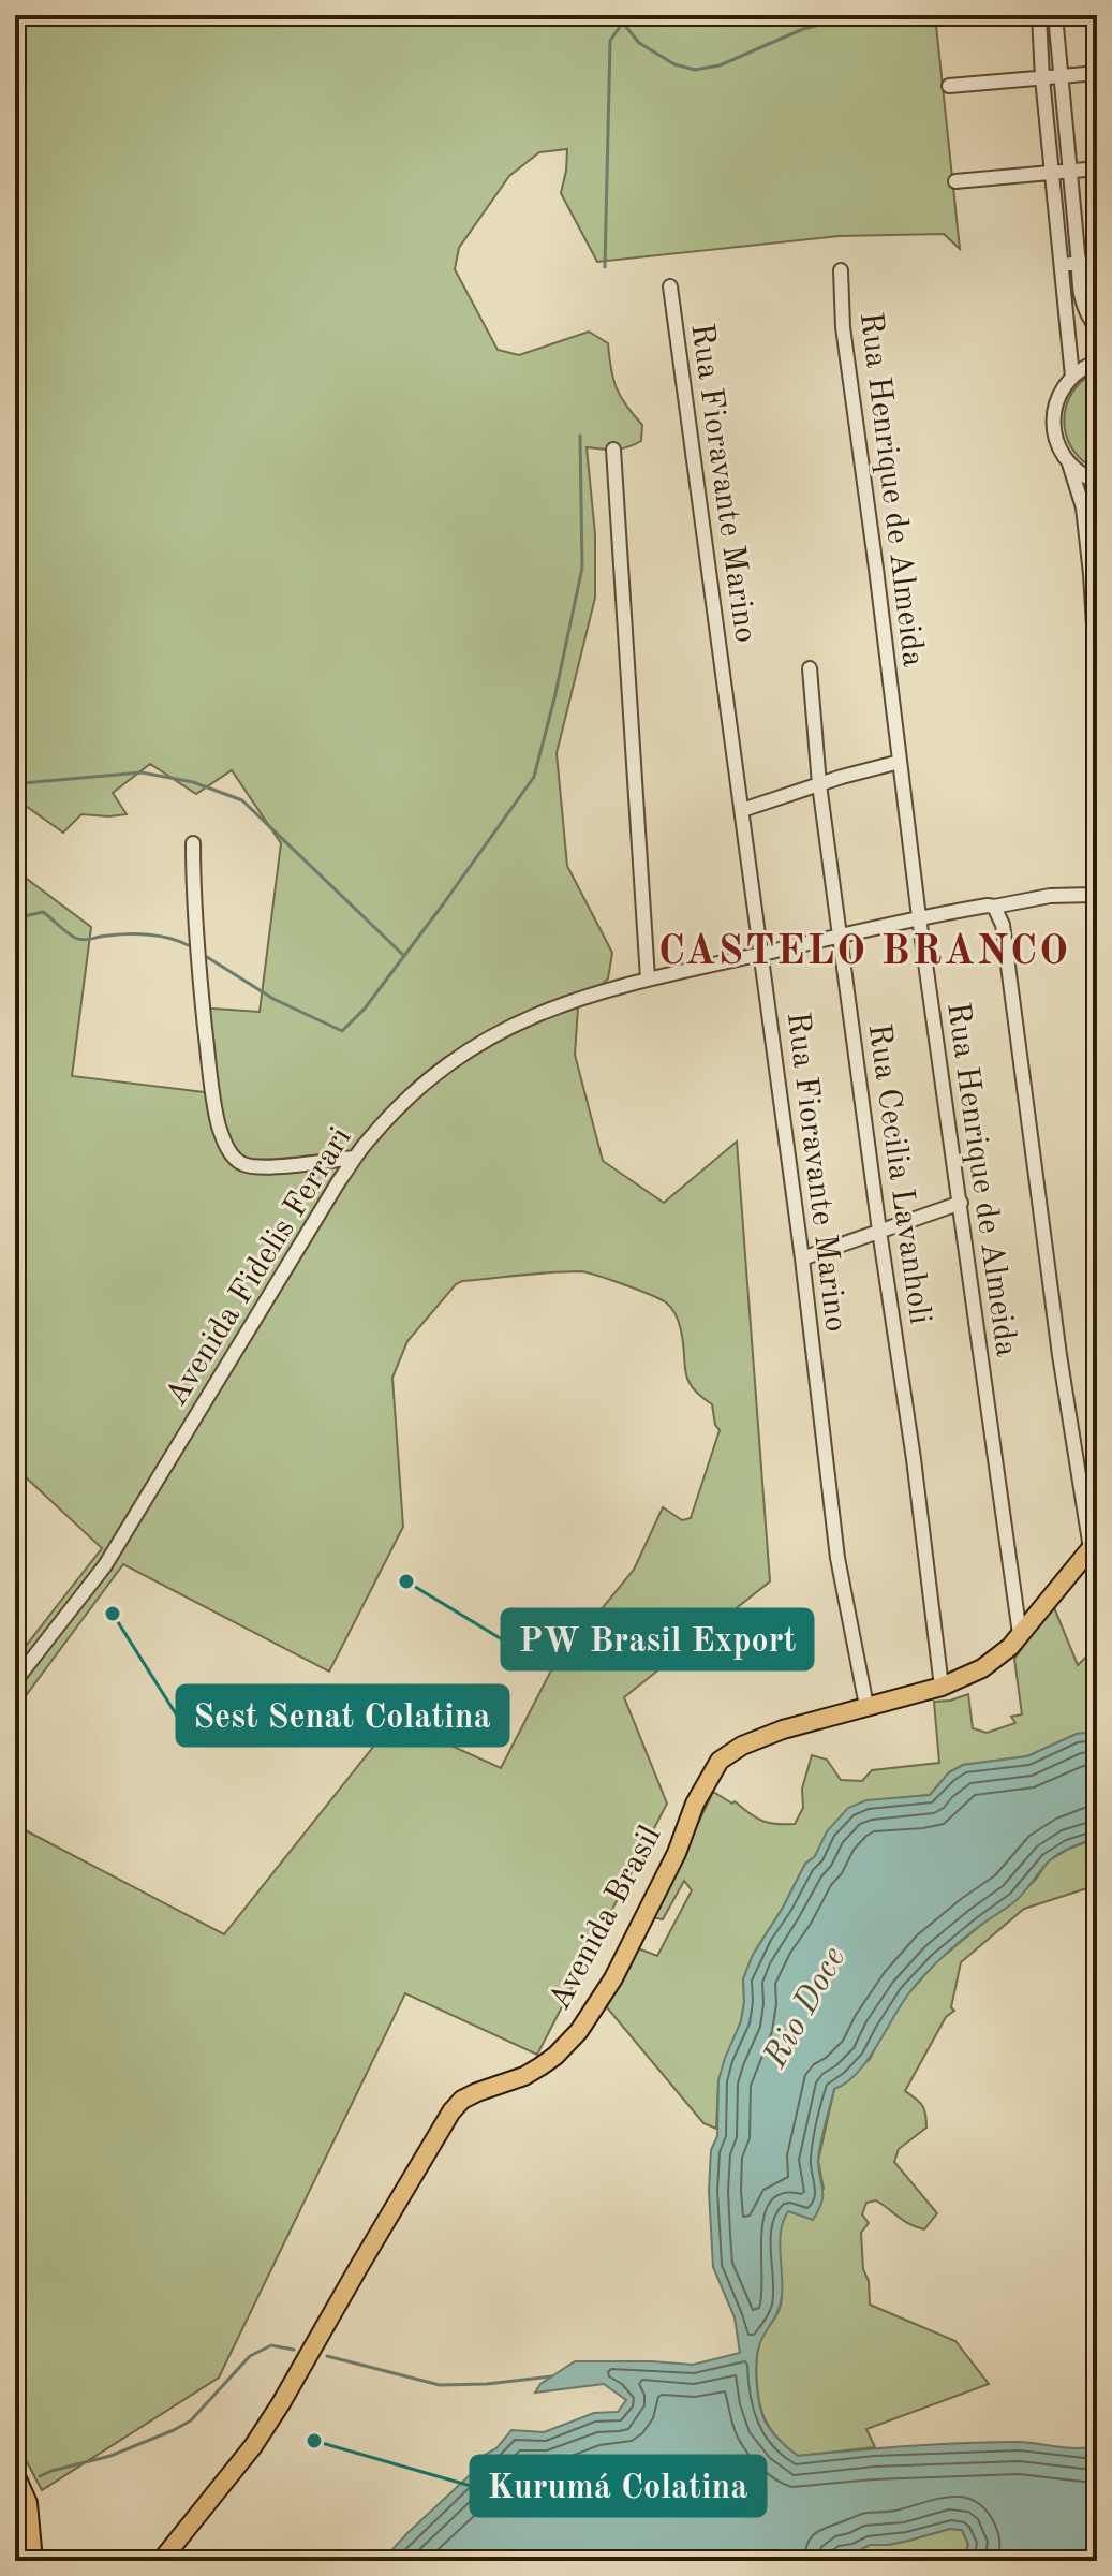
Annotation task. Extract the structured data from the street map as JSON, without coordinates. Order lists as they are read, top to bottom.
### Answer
{
  "streets": {
    "main road": ["Avenida Brasil"],
    "street": [
      "Rua Fioravante Marino",
      "Rua Henrique de Almeida",
      "Rua Cecilia Lavanholi",
      "Avenida Fidelis Ferrari"
    ]
  },
  "crossings": [
    ["Rua Fioravante Marino", "Avenida Fidelis Ferrari"],
    ["Rua Fioravante Marino", "Avenida Brasil"],
    ["Rua Henrique de Almeida", "Avenida Fidelis Ferrari"],
    ["Rua Henrique de Almeida", "Avenida Brasil"],
    ["Rua Cecilia Lavanholi", "Avenida Fidelis Ferrari"],
    ["Rua Cecilia Lavanholi", "Avenida Brasil"]
  ],
  "districts": ["CASTELO BRANCO"],
  "water": ["Rio Doce"],
  "places": ["PW Brasil Export", "Sest Senat Colatina", "Kurumá Colatina"]
}
